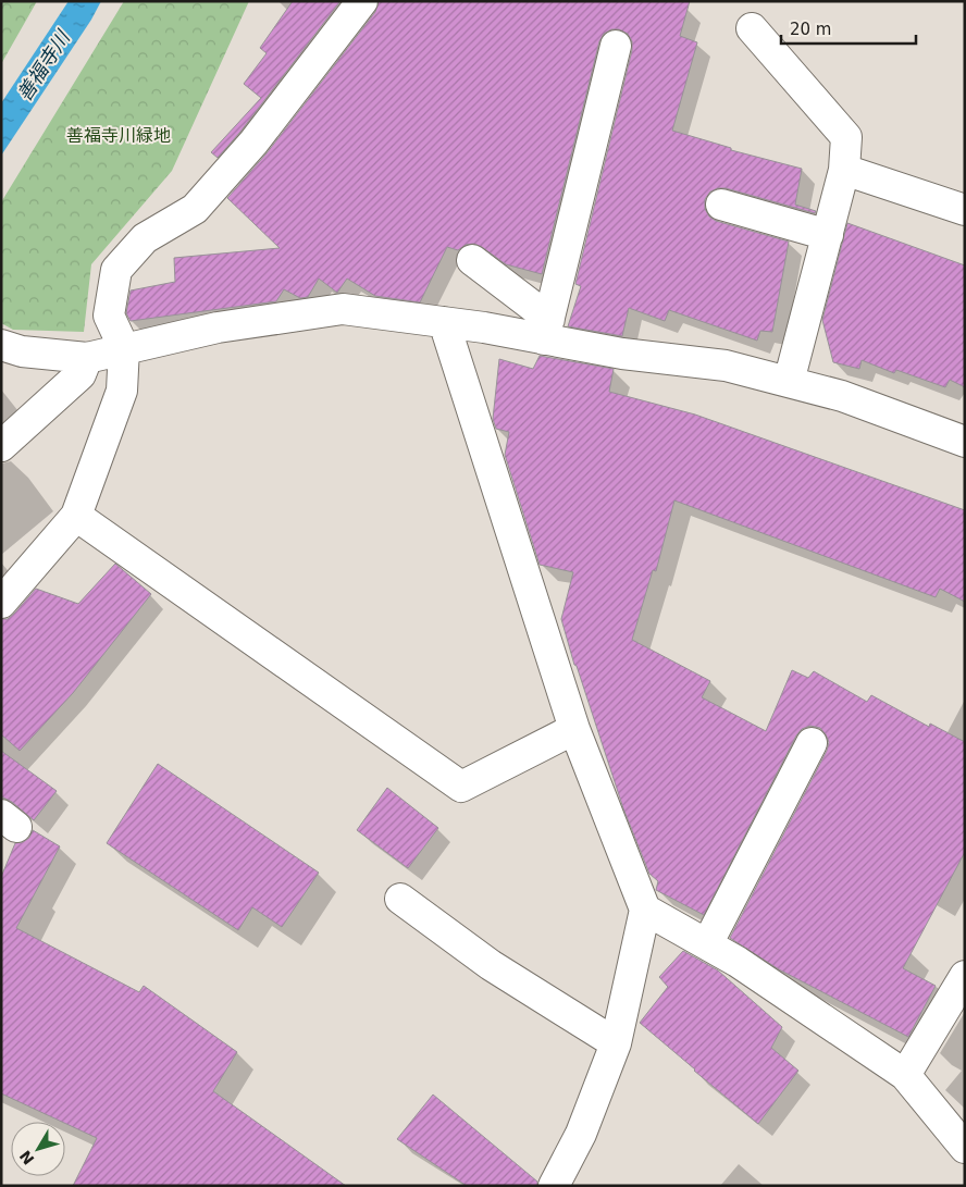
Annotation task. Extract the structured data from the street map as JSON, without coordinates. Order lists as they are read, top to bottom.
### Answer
{
  "water": ["善福寺川"],
  "parks": ["善福寺川緑地"],
  "scale_bar": "20 m",
  "north": "bottom left"
}
